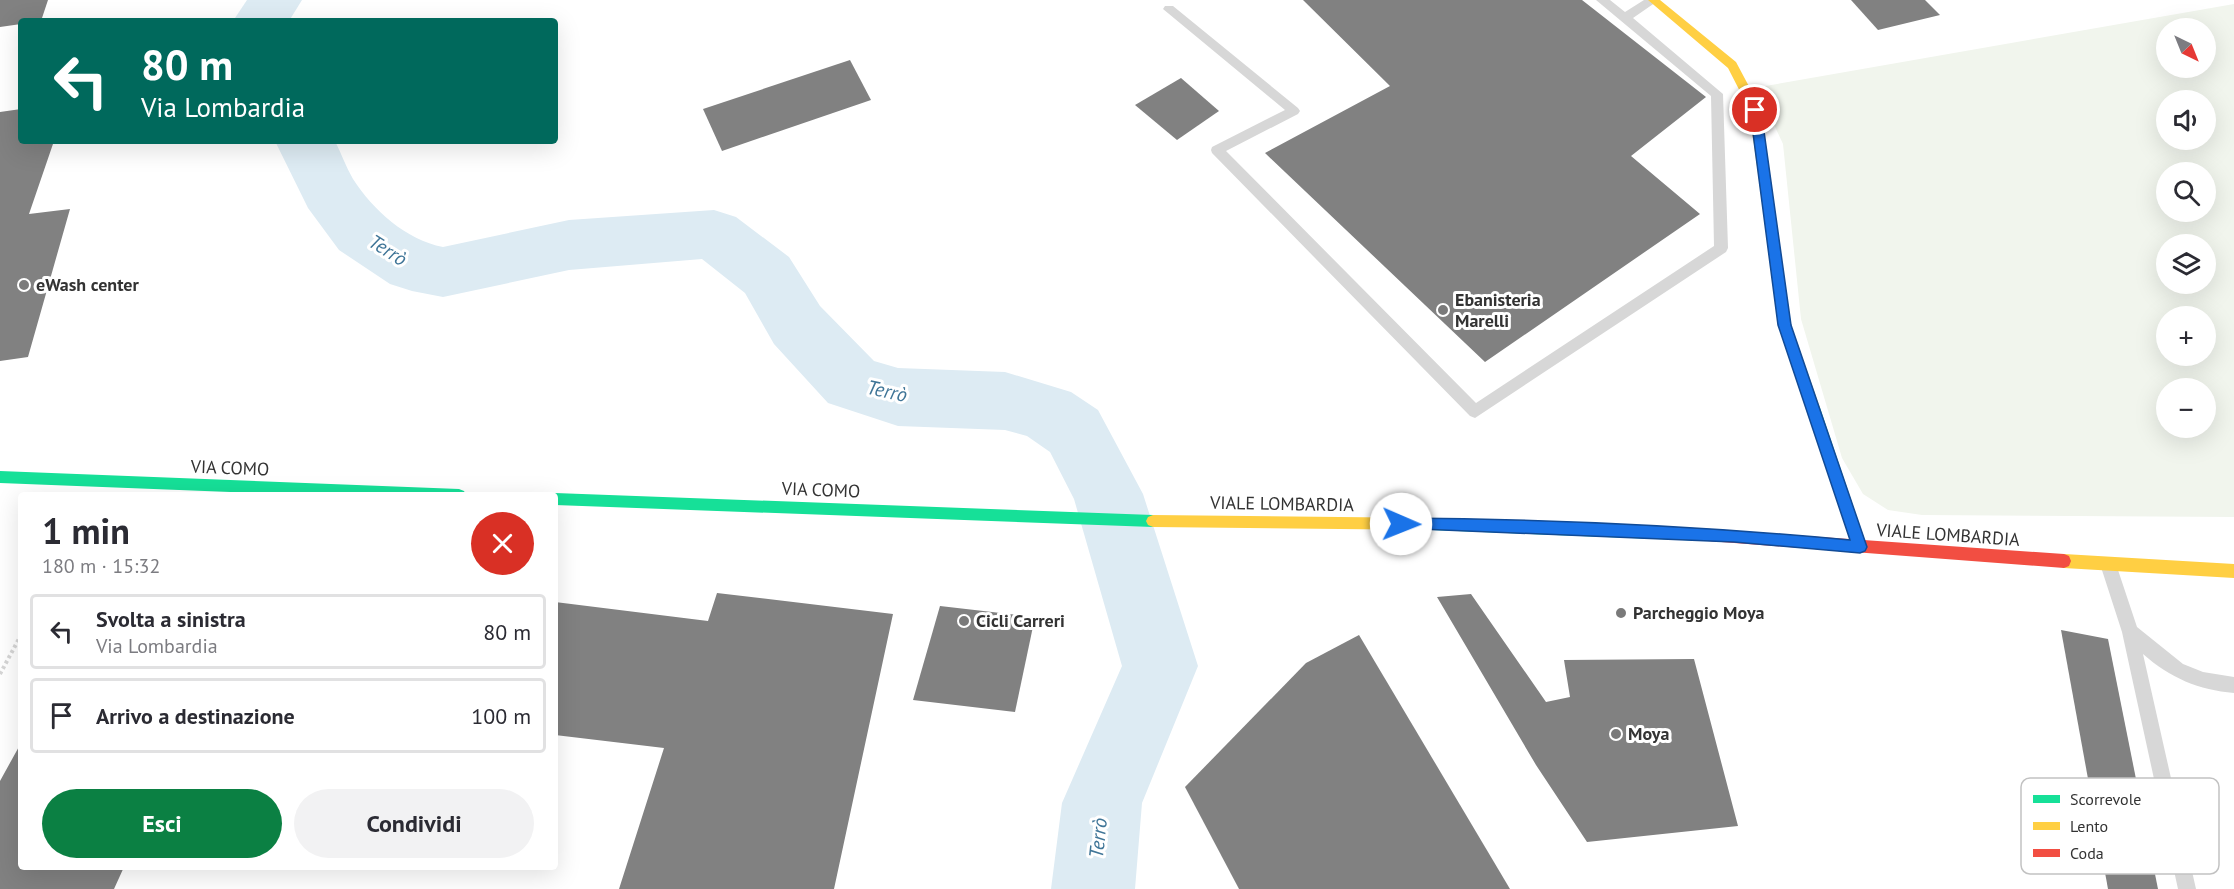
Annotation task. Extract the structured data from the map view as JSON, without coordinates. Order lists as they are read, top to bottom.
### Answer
{
  "streets": {
    "main road": ["VIA COMO", "VIALE LOMBARDIA"]
  },
  "crossings": [
    ["VIA COMO", "VIALE LOMBARDIA"]
  ],
  "water": ["Terrò"],
  "places": [
    "eWash center",
    "Ebanisteria Marelli",
    "Parcheggio Moya",
    "Cicli Carreri",
    "Moya"
  ],
  "legend": ["Scorrevole", "Lento", "Coda"],
  "north": "bottom right",
  "page": {
    "map_buttons": ["+", "−"],
    "turn": ["80 m", "Via Lombardia"],
    "heading": ["1 min", "180 m · 15:32"],
    "list": [
      {
        "name": "Svolta a sinistra",
        "note": "Via Lombardia",
        "value": "80 m"
      },
      {
        "name": "Arrivo a destinazione",
        "value": "100 m"
      }
    ],
    "buttons": ["Esci", "Condividi"]
  }
}
